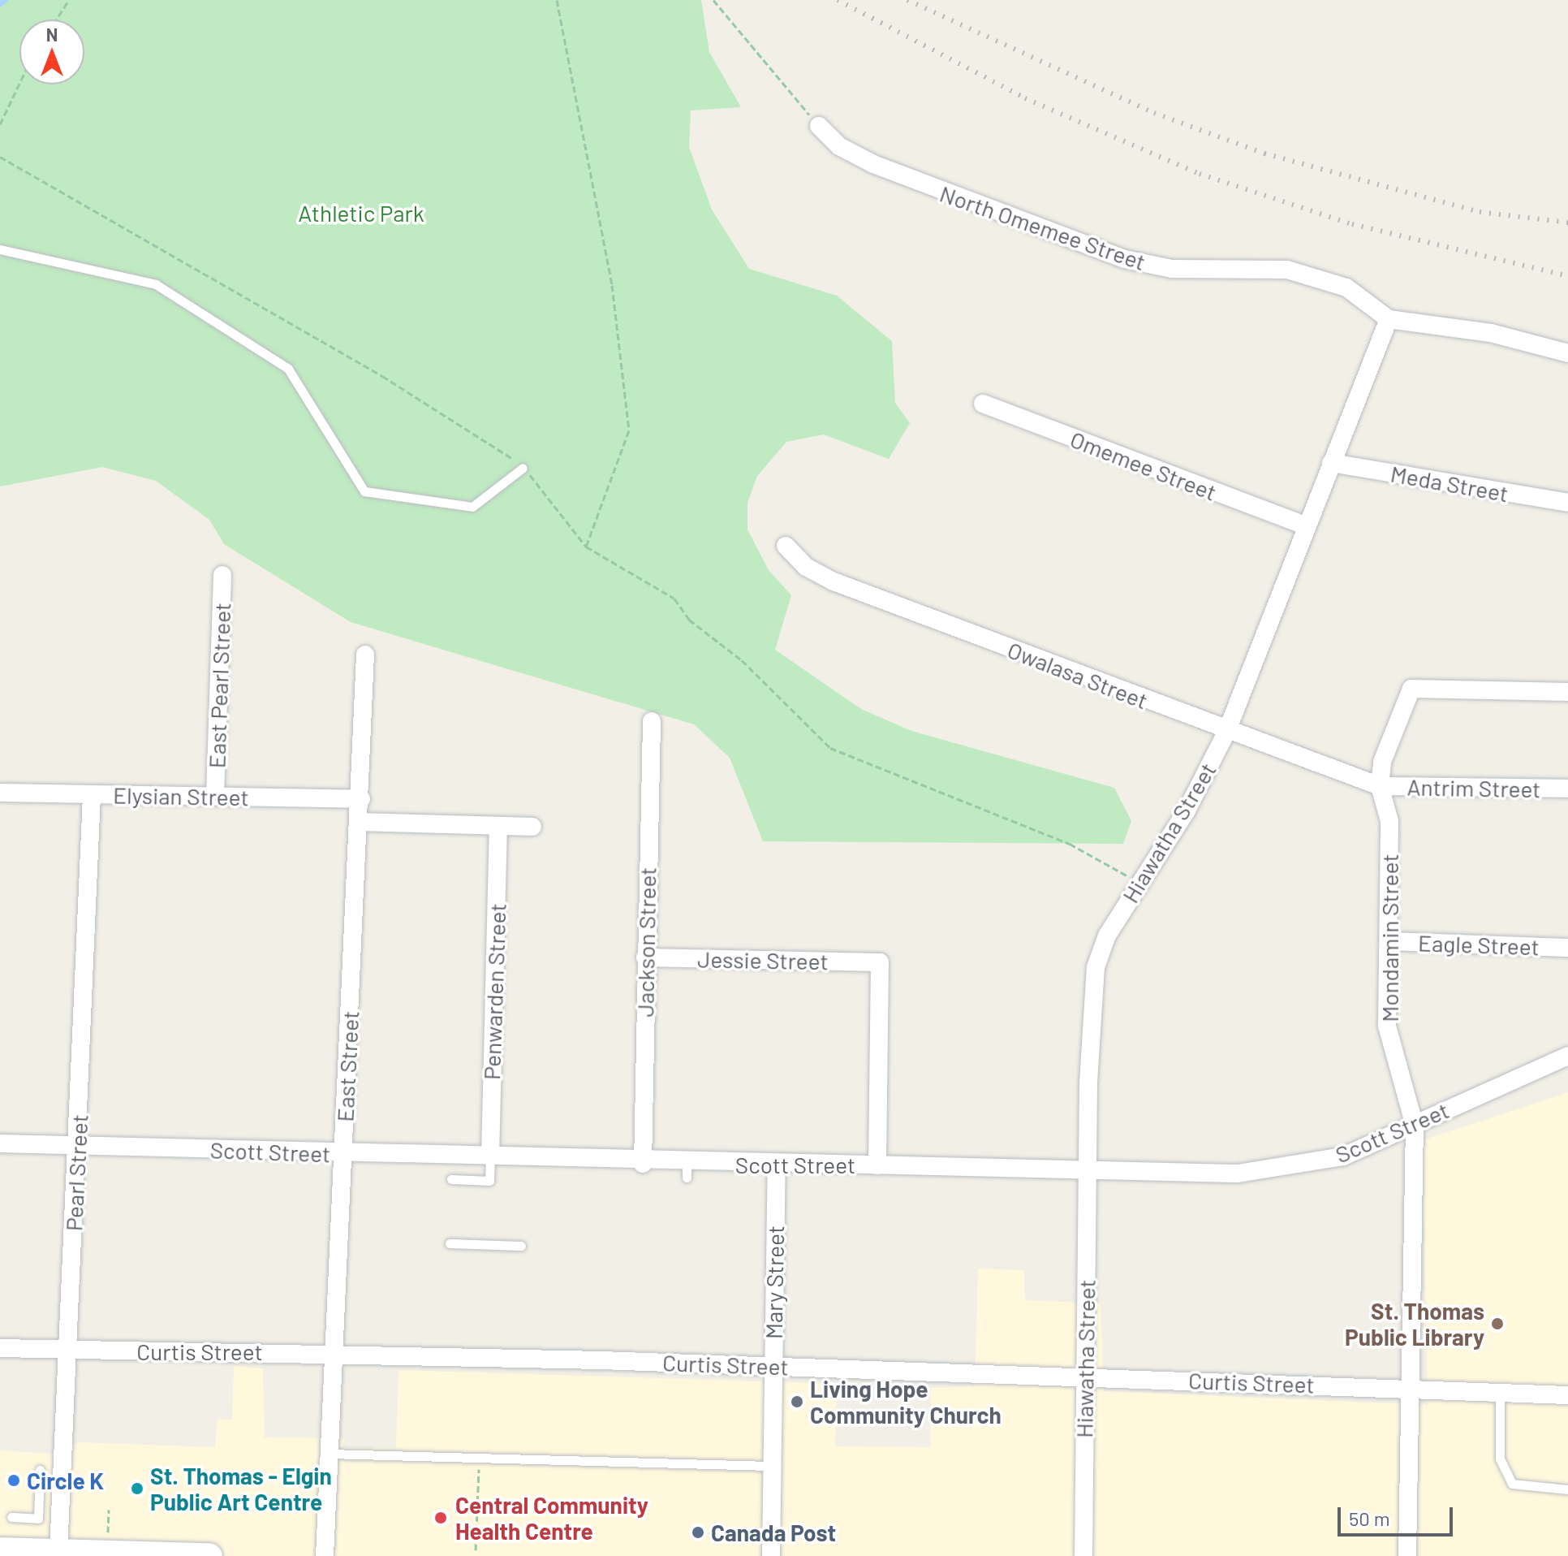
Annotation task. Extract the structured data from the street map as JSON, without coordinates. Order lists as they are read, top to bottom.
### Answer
{
  "streets": {
    "street": [
      "North Omemee Street",
      "Omemee Street",
      "Meda Street",
      "Owalasa Street",
      "East Pearl Street",
      "Antrim Street",
      "Elysian Street",
      "Hiawatha Street",
      "Mondamin Street",
      "Jackson Street",
      "Eagle Street",
      "Jessie Street",
      "Penwarden Street",
      "East Street",
      "Scott Street",
      "Pearl Street",
      "Mary Street",
      "Curtis Street"
    ]
  },
  "crossings": [
    ["North Omemee Street", "Hiawatha Street"],
    ["Omemee Street", "Hiawatha Street"],
    ["Meda Street", "Hiawatha Street"],
    ["Owalasa Street", "Antrim Street"],
    ["Owalasa Street", "Hiawatha Street"],
    ["Owalasa Street", "Mondamin Street"],
    ["East Pearl Street", "Elysian Street"],
    ["Antrim Street", "Mondamin Street"],
    ["Elysian Street", "East Street"],
    ["Elysian Street", "Pearl Street"],
    ["Hiawatha Street", "Scott Street"],
    ["Hiawatha Street", "Curtis Street"],
    ["Mondamin Street", "Eagle Street"],
    ["Mondamin Street", "Scott Street"],
    ["Mondamin Street", "Curtis Street"],
    ["Jackson Street", "Jessie Street"],
    ["Jackson Street", "Scott Street"],
    ["Jessie Street", "Scott Street"],
    ["Penwarden Street", "Scott Street"],
    ["East Street", "Scott Street"],
    ["East Street", "Curtis Street"],
    ["Scott Street", "Pearl Street"],
    ["Scott Street", "Mary Street"],
    ["Pearl Street", "Curtis Street"],
    ["Mary Street", "Curtis Street"]
  ],
  "parks": ["Athletic Park"],
  "places": [
    "St. Thomas Public Library",
    "Living Hope Community Church",
    "Circle K",
    "St. Thomas - Elgin Public Art Centre",
    "Central Community Health Centre",
    "Canada Post"
  ],
  "scale_bar": "50 m",
  "north": "top"
}
